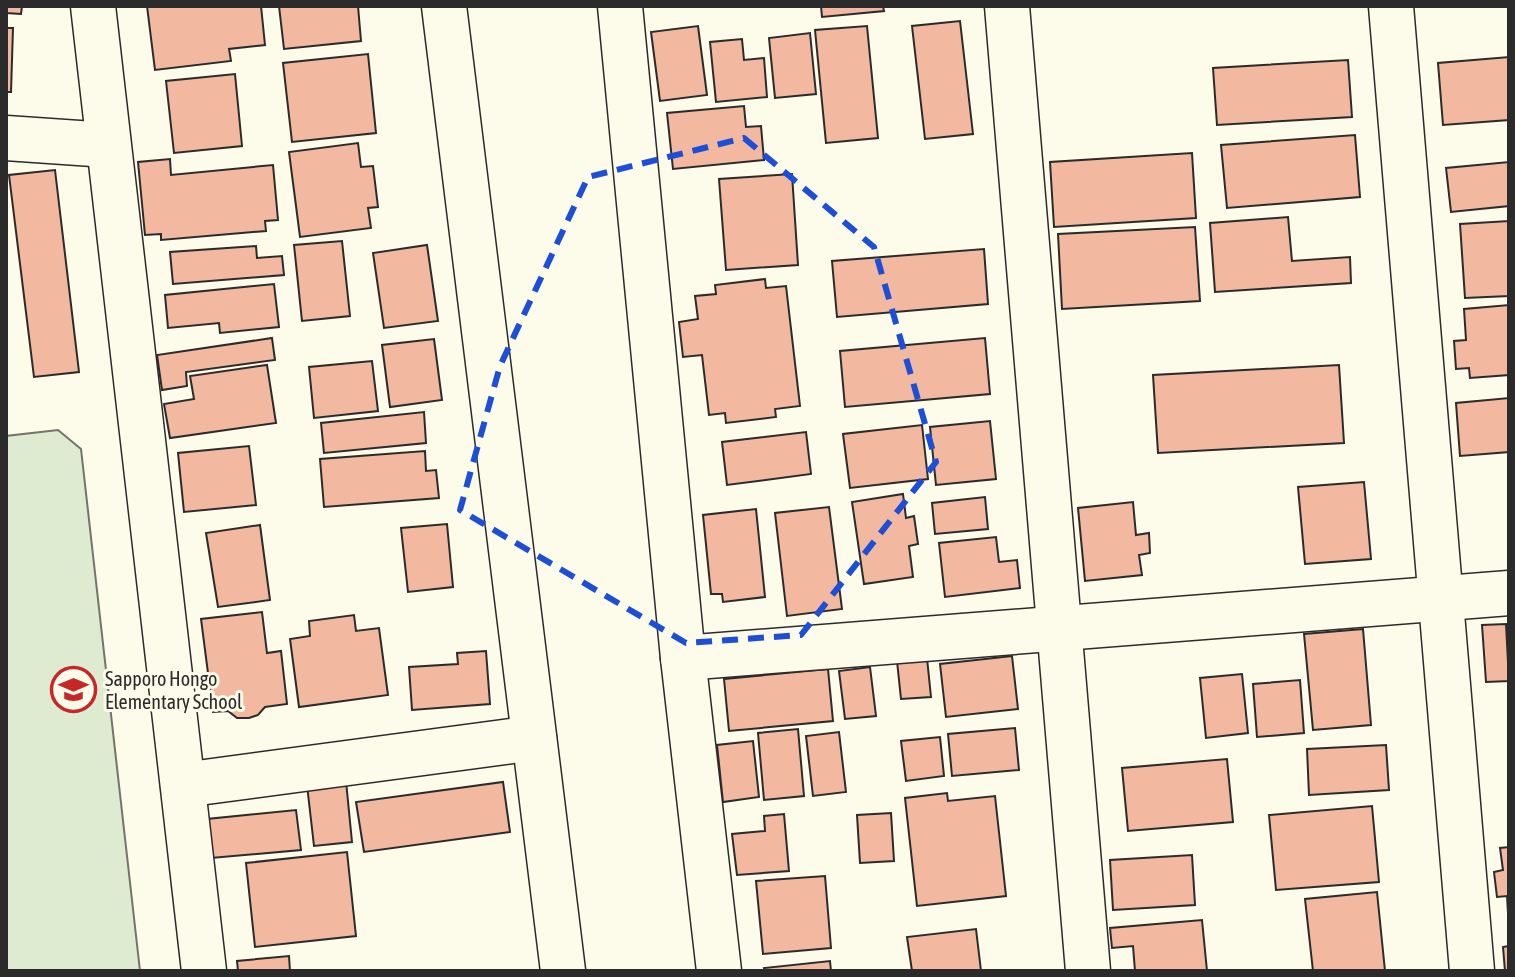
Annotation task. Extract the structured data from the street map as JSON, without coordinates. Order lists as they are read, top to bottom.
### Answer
{
  "places": {
    "school or university": ["Sapporo Hongo Elementary School"]
  }
}
